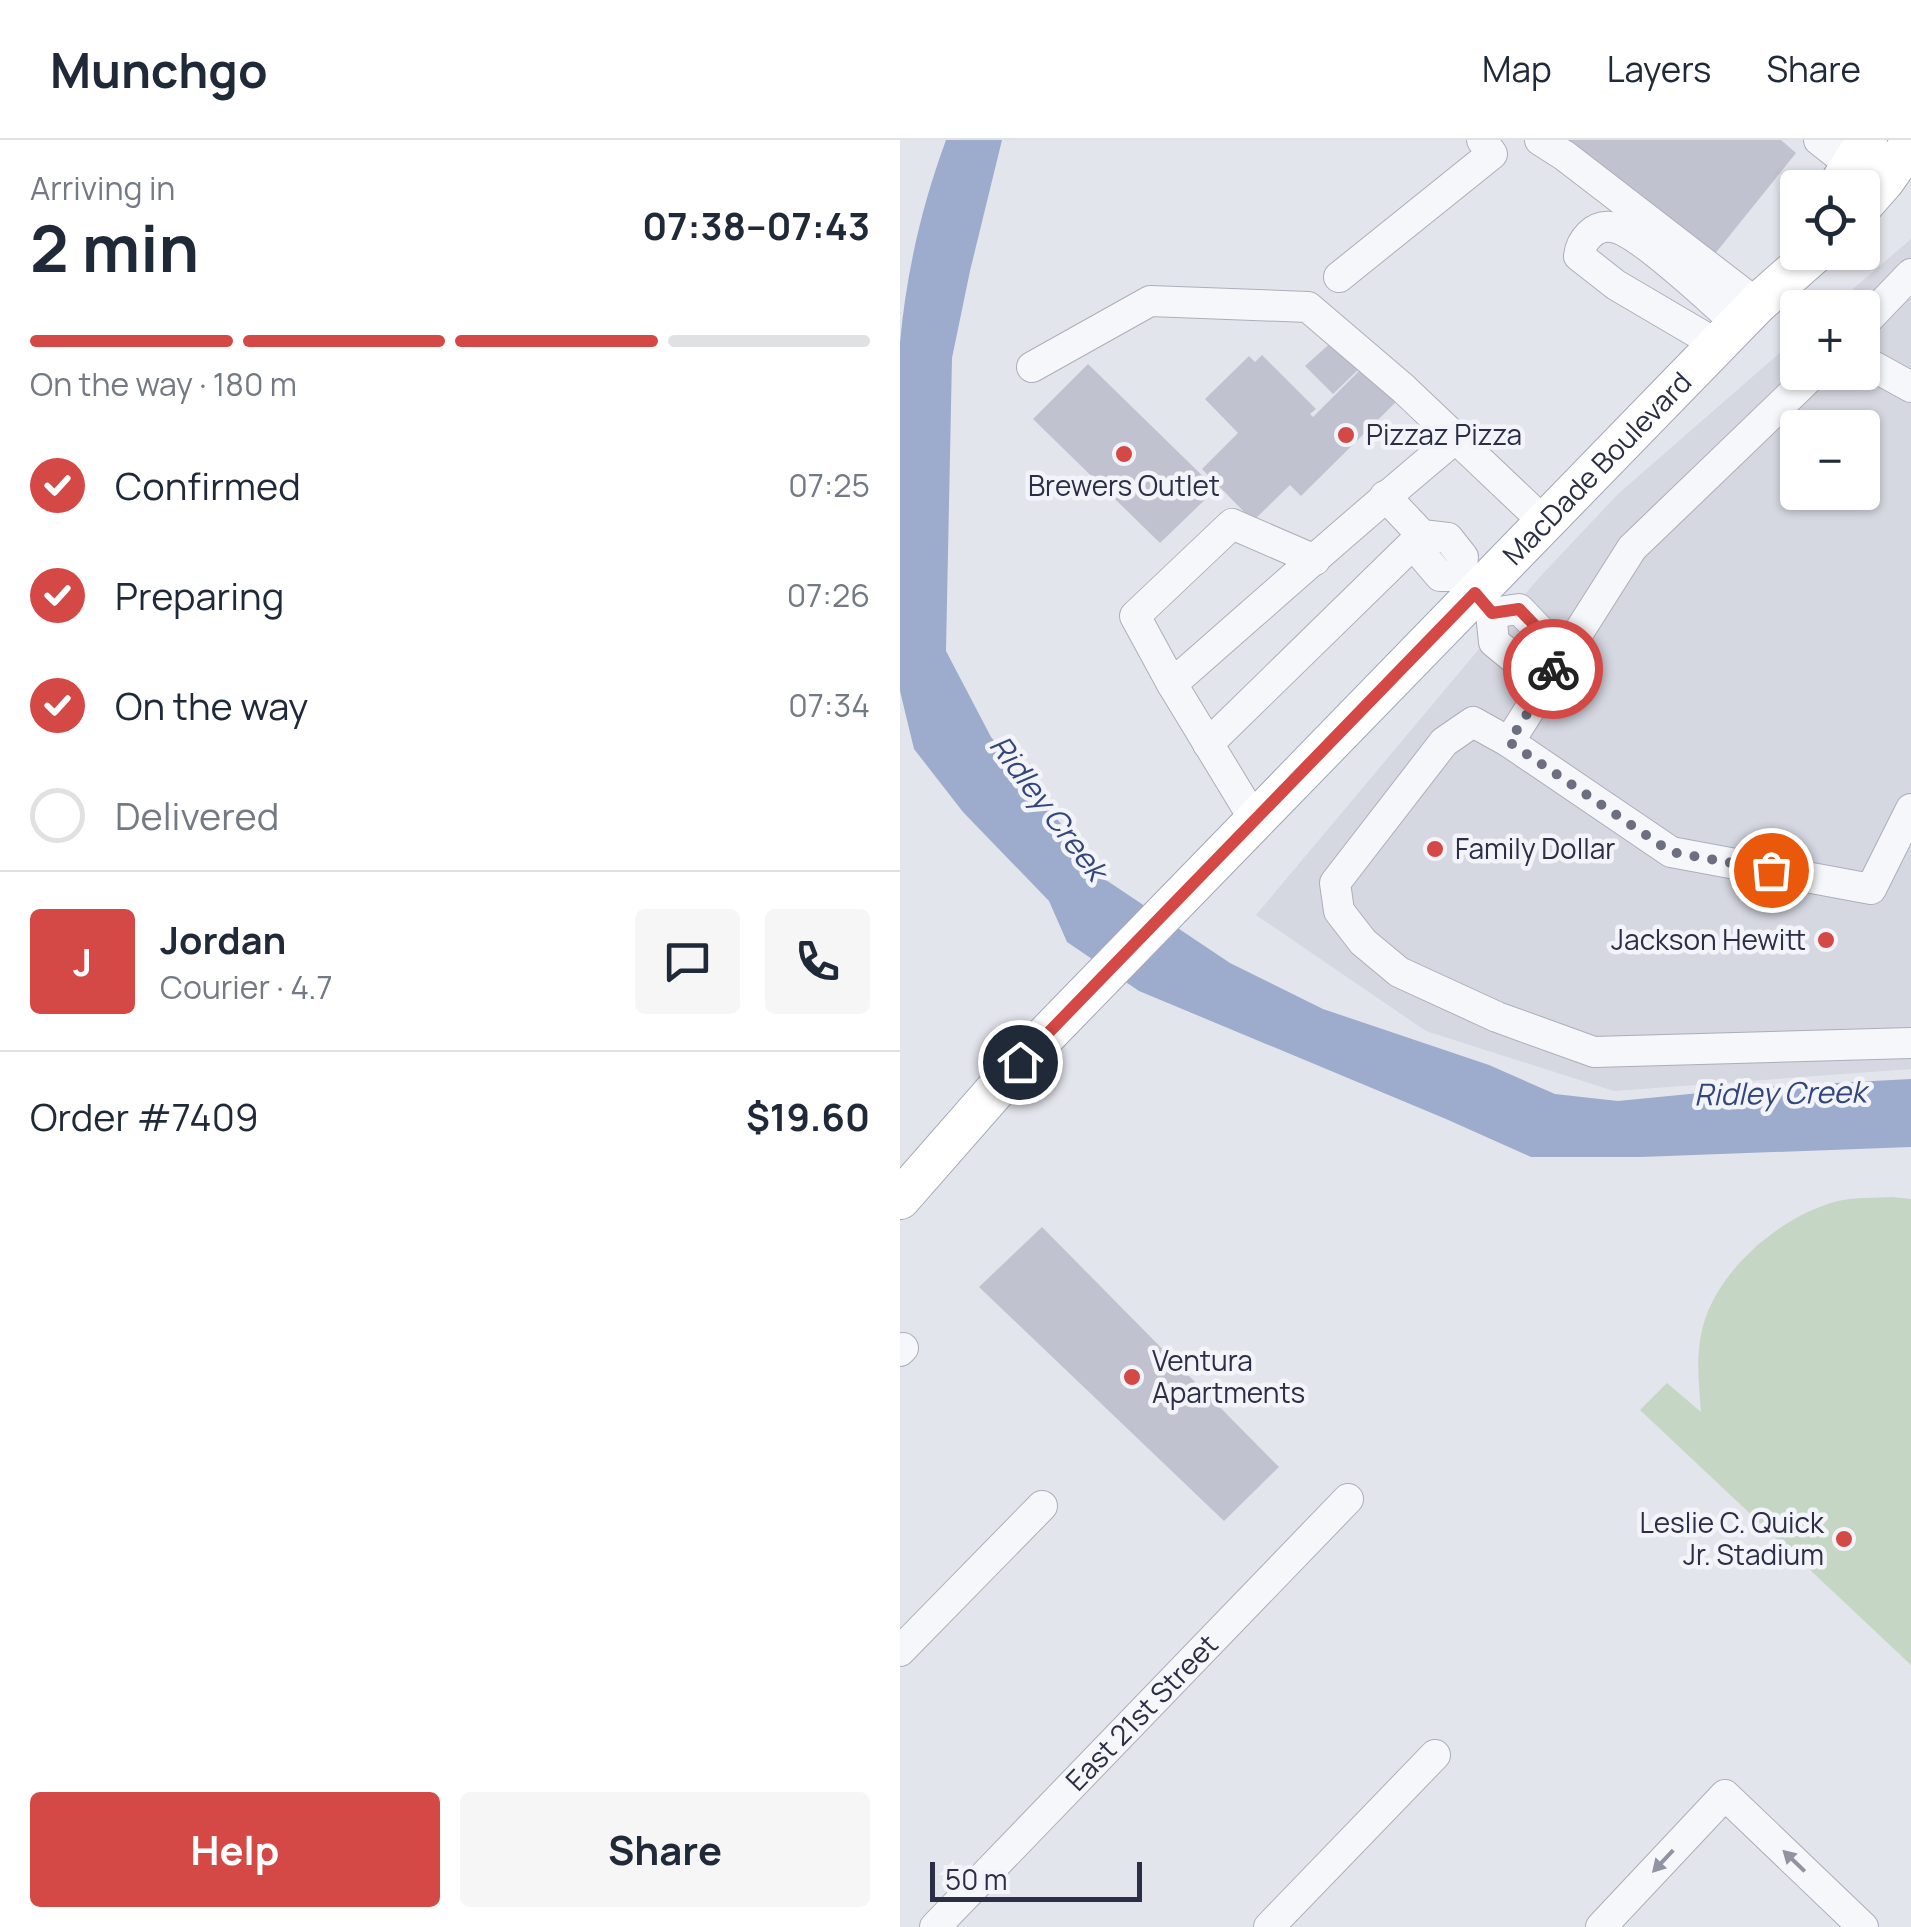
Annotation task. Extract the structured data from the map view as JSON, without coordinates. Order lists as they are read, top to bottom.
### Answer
{
  "streets": {
    "main road": ["MacDade Boulevard"],
    "street": ["East 21st Street"]
  },
  "water": ["Ridley Creek"],
  "places": [
    "Pizzaz Pizza",
    "Brewers Outlet",
    "Family Dollar",
    "Jackson Hewitt",
    "Ventura Apartments",
    "Leslie C. Quick Jr. Stadium"
  ],
  "scale_bar": "50 m",
  "page": {
    "header": "Munchgo",
    "nav": ["Map", "Layers", "Share"],
    "heading": ["2 min", "Arriving in", "07:38–07:43"],
    "panel": [
      "Jordan",
      "Courier · 4.7",
      "Order #7409",
      "$19.60"
    ],
    "map_buttons": ["+", "−"],
    "bar": "On the way · 180 m",
    "list": [
      ["Confirmed", "07:25"],
      ["Preparing", "07:26"],
      ["On the way", "07:34"],
      "Delivered"
    ],
    "round": "J",
    "buttons": ["Help", "Share"],
    "scale": "50 m"
  }
}
